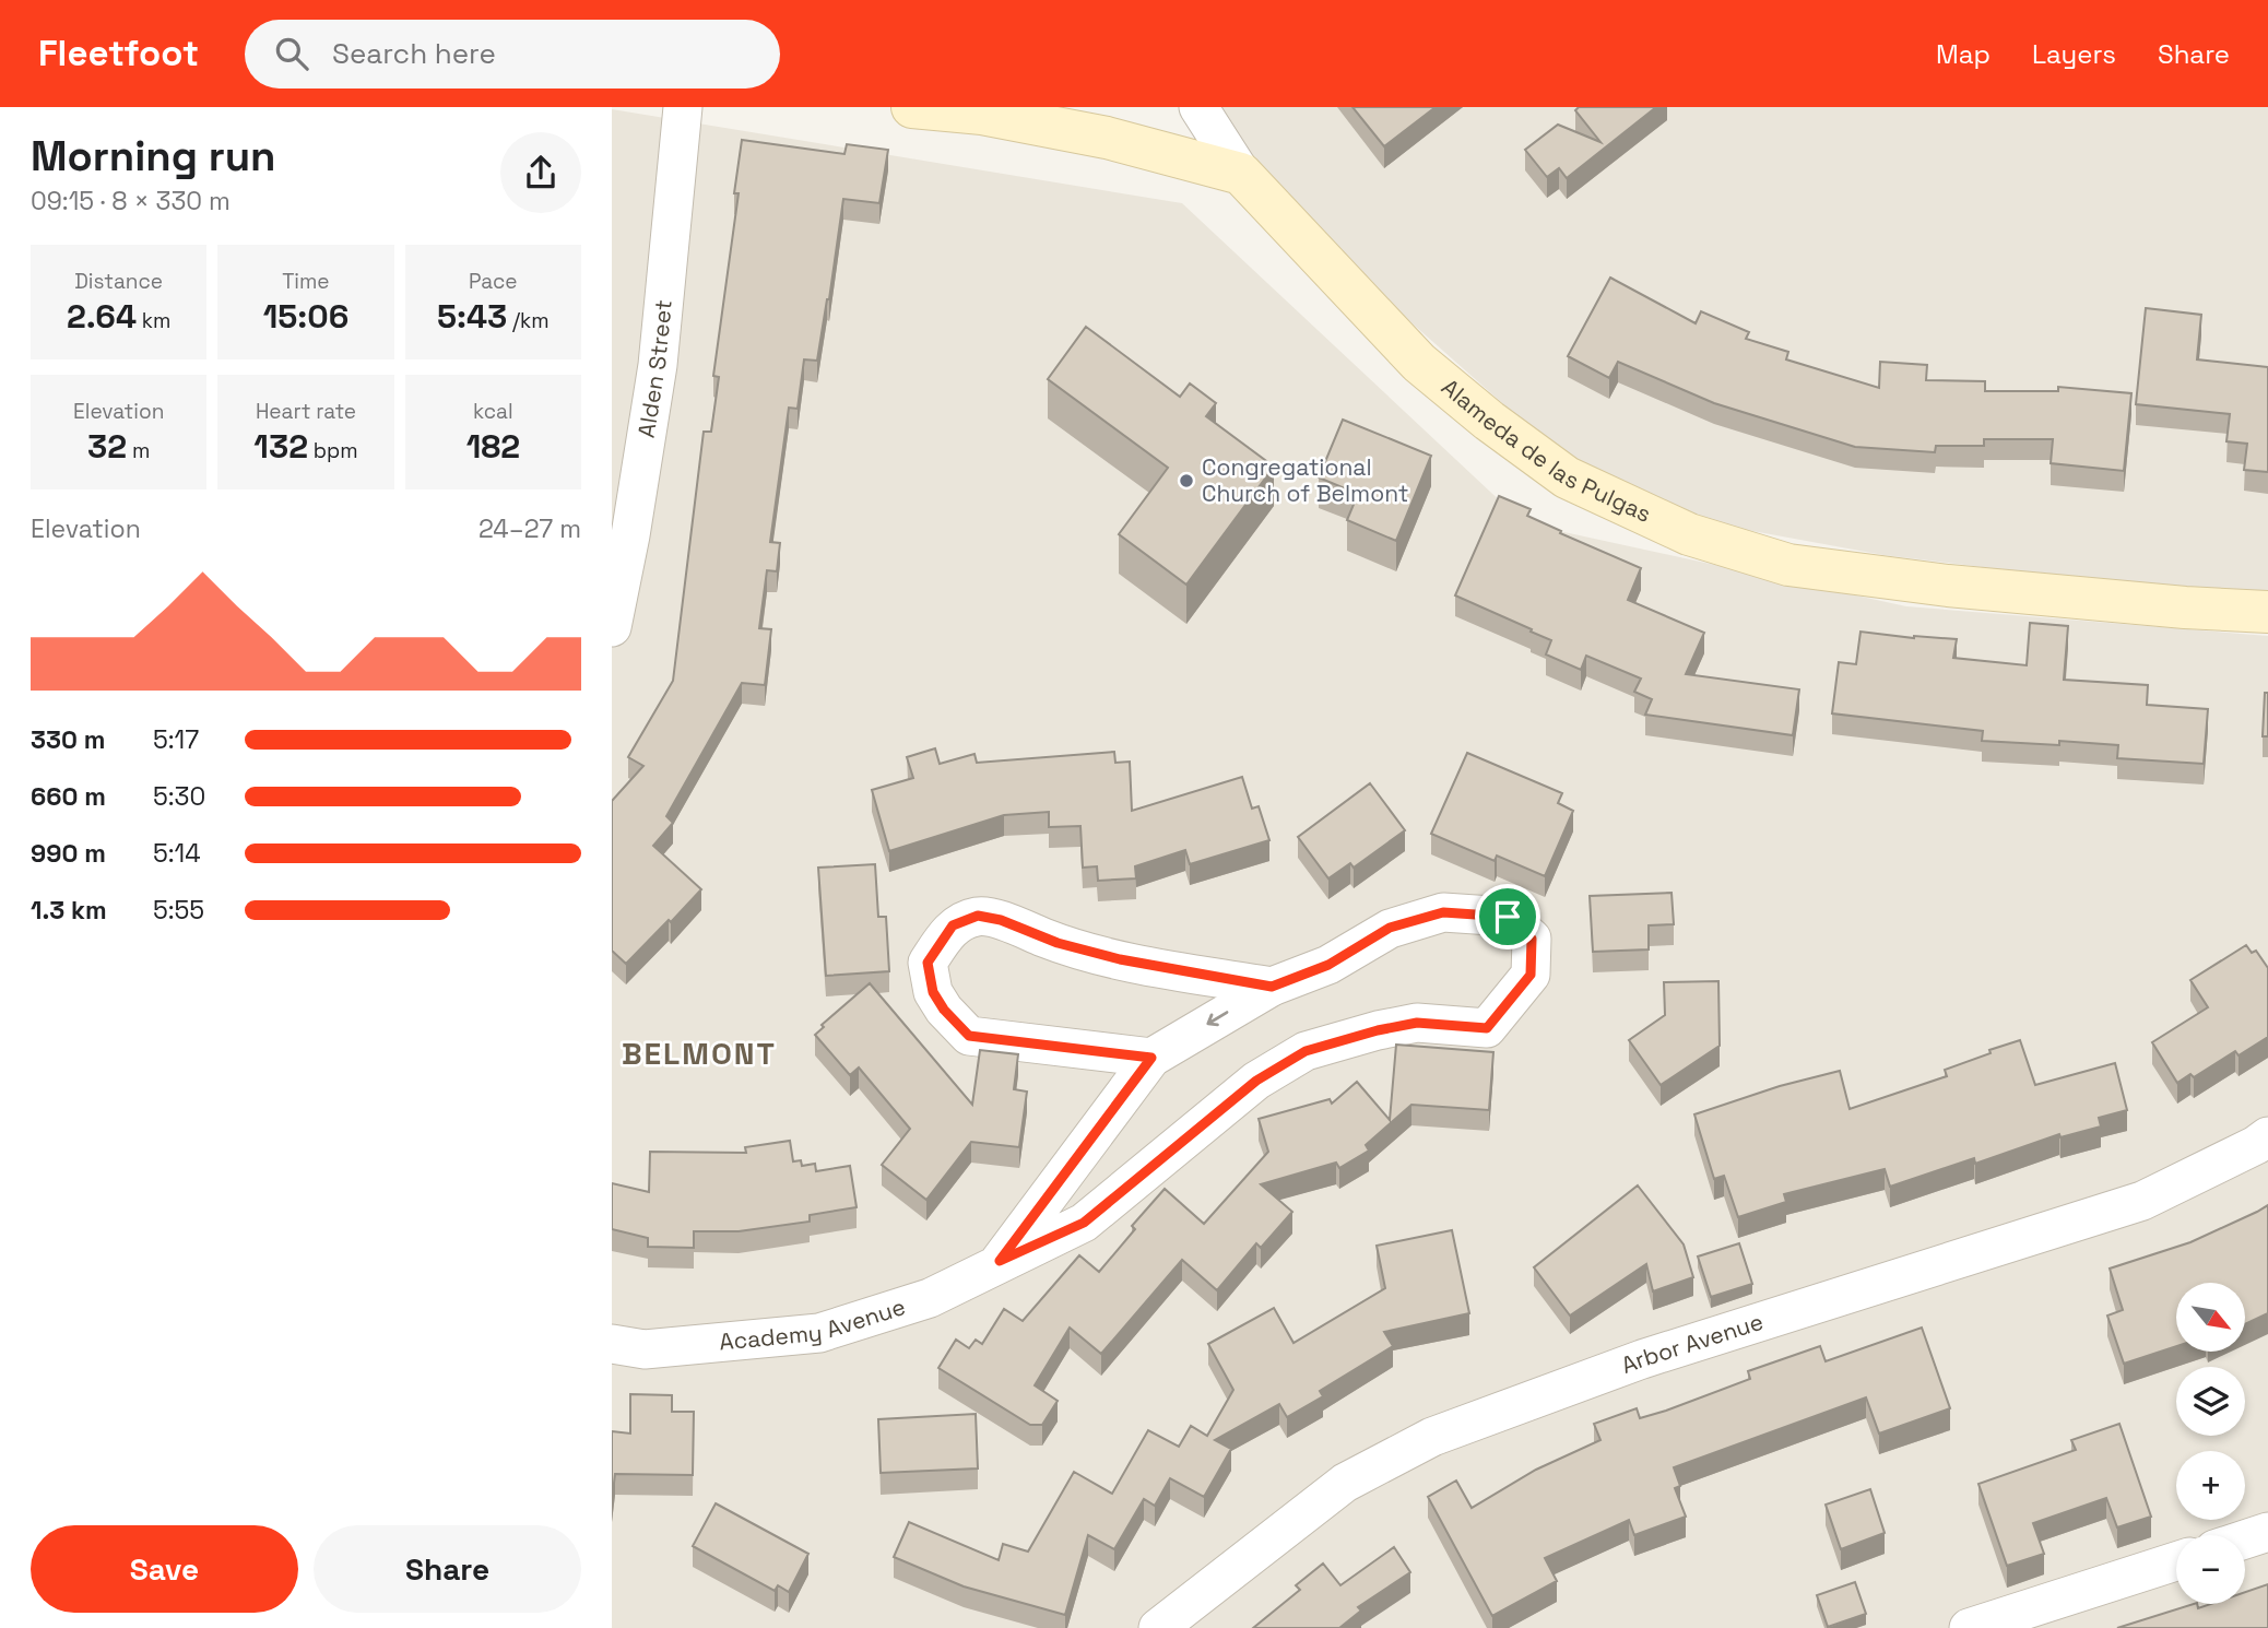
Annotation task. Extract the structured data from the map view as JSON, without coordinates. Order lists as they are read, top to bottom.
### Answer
{
  "streets": {
    "main road": ["Alameda de las Pulgas"],
    "street": ["Alden Street", "Academy Avenue", "Arbor Avenue"]
  },
  "districts": ["BELMONT"],
  "places": ["Congregational Church of Belmont"],
  "north": "bottom right",
  "page": {
    "header": "Fleetfoot",
    "search": "Search here",
    "nav": ["Map", "Layers", "Share"],
    "heading": ["Morning run", "09:15 · 8 × 330 m"],
    "stats": [
      ["Distance", "2.64 km"],
      ["Time", "15:06"],
      ["Pace", "5:43 /km"],
      ["Elevation", "32 m"],
      ["Heart rate", "132 bpm"],
      ["kcal", "182"]
    ],
    "chart": ["Elevation", "24–27 m"],
    "list": [
      {
        "name": "330 m",
        "note": "5:17"
      },
      {
        "name": "660 m",
        "note": "5:30"
      },
      {
        "name": "990 m",
        "note": "5:14"
      },
      {
        "name": "1.3 km",
        "note": "5:55"
      }
    ],
    "map_buttons": ["+", "−"],
    "buttons": ["Save", "Share"]
  }
}
